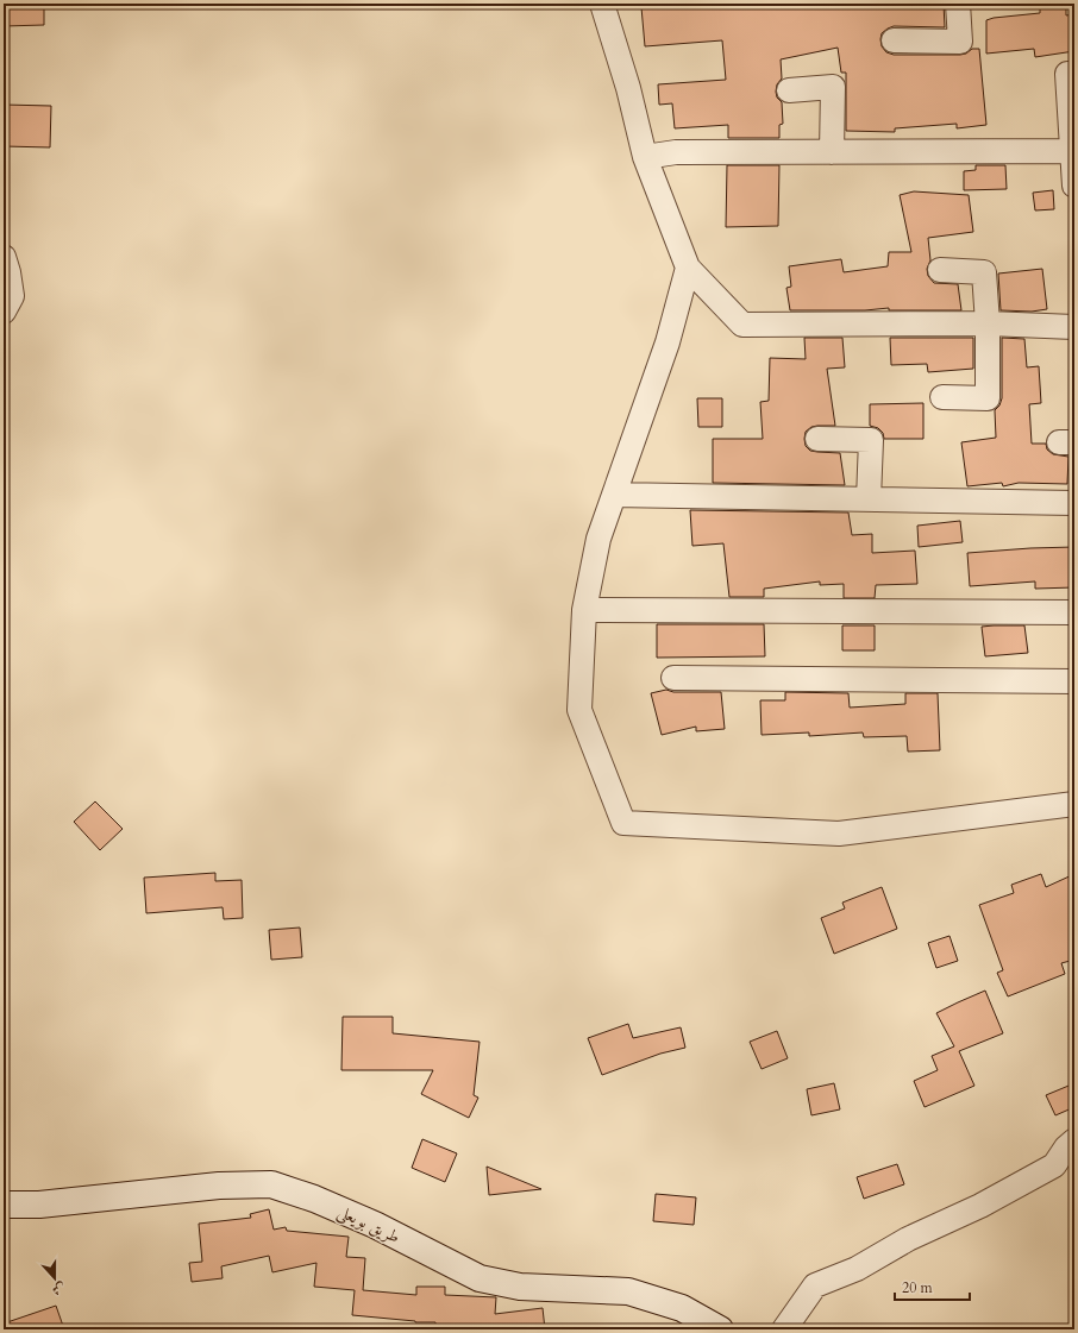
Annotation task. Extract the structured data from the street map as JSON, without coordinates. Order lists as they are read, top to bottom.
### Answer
{
  "streets": {
    "main road": ["طريق بويعلى"]
  },
  "scale_bar": "20 m",
  "north": "bottom"
}
